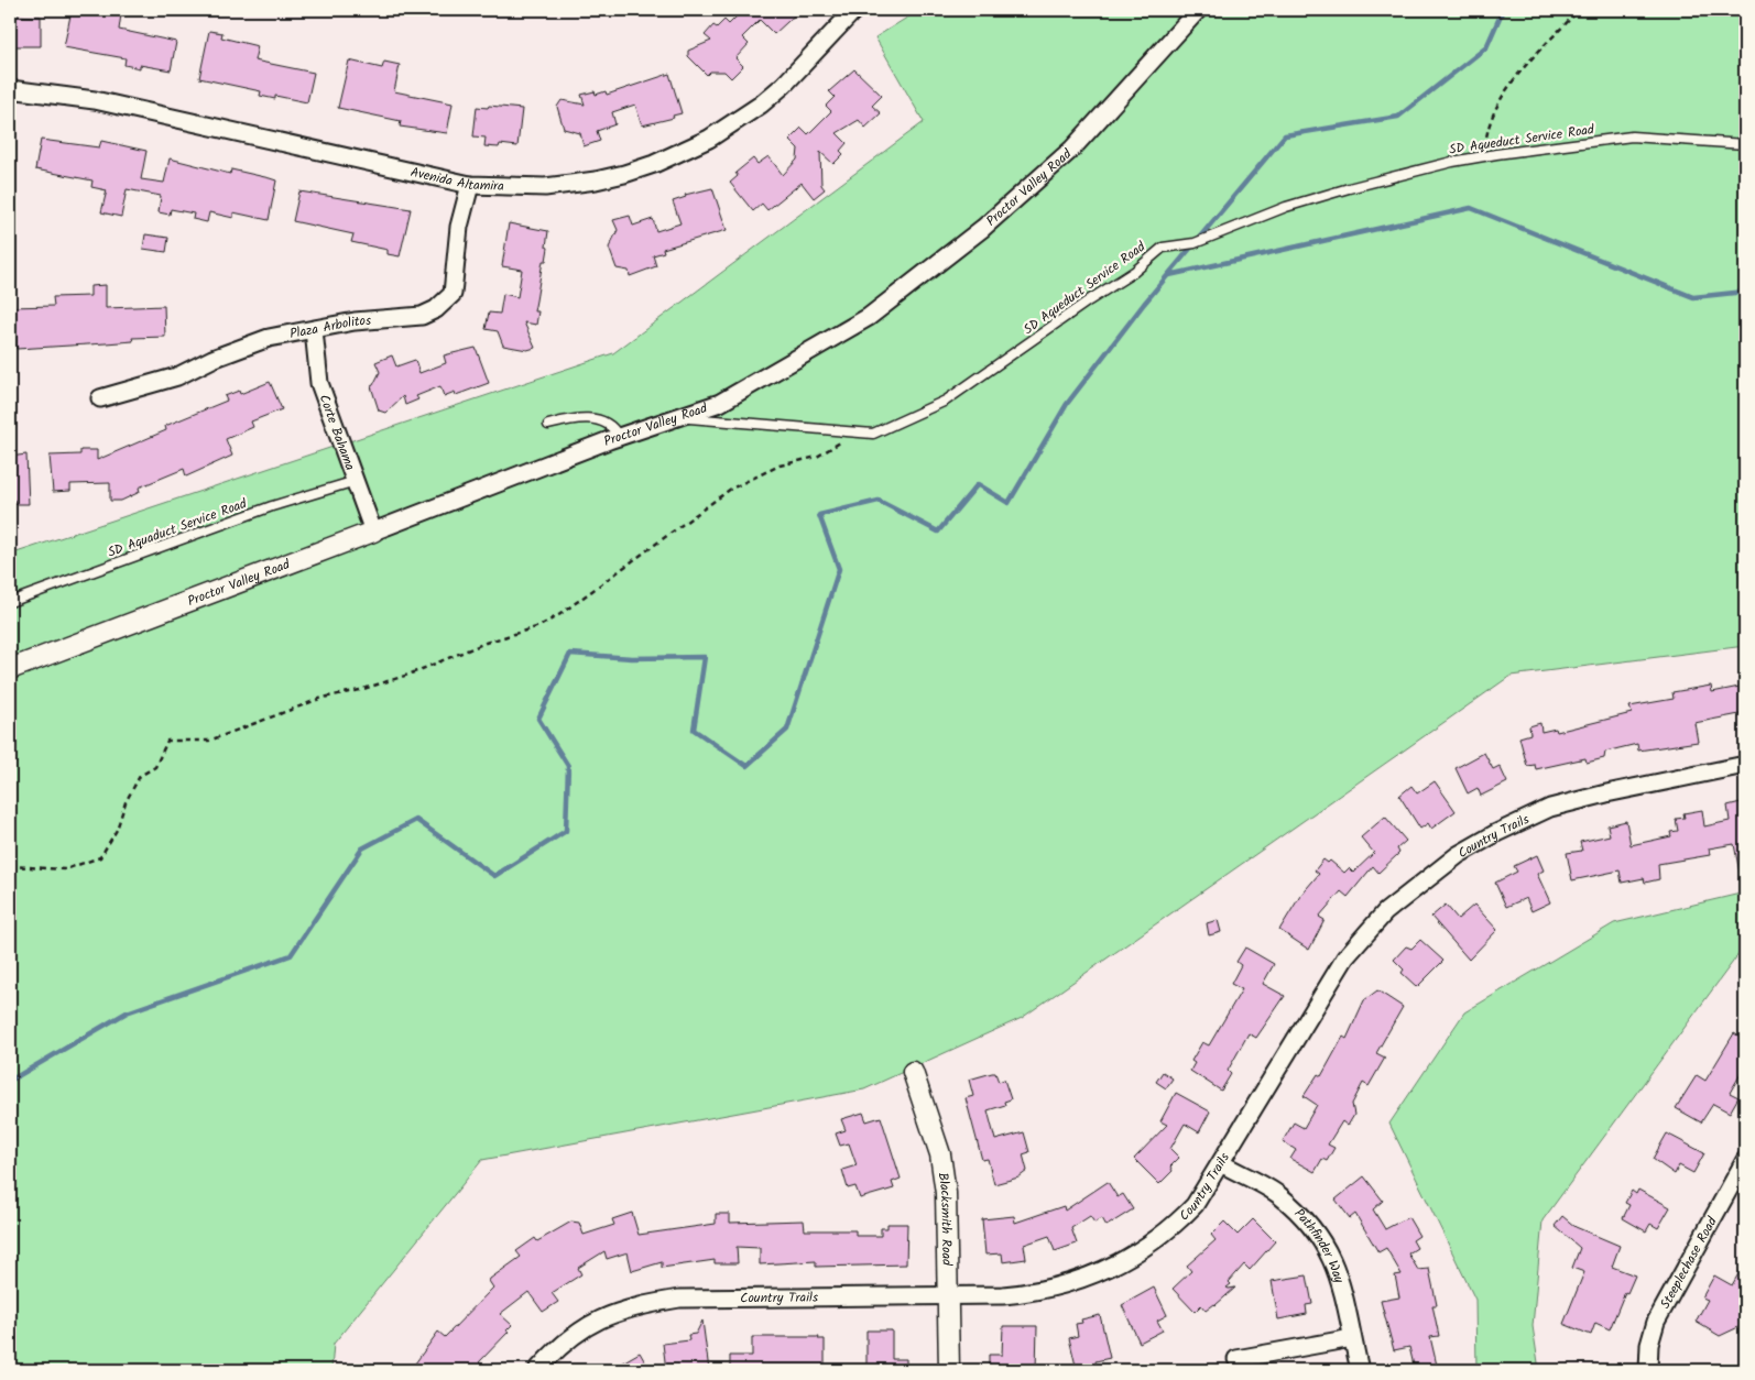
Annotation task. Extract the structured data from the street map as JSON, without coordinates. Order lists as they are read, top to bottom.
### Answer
{
  "streets": {
    "street": [
      "Avenida Altamira",
      "Proctor Valley Road",
      "Plaza Arbolitos",
      "Corte Bahama",
      "Country Trails",
      "Blacksmith Road",
      "Pathfinder Way",
      "Steeplechase Road"
    ],
    "lane": ["SD Aqueduct Service Road", "SD Aquaduct Service Road"]
  },
  "crossings": [
    ["SD Aqueduct Service Road", "Proctor Valley Road"],
    ["Avenida Altamira", "Plaza Arbolitos"],
    ["Proctor Valley Road", "Corte Bahama"],
    ["Plaza Arbolitos", "Corte Bahama"],
    ["Corte Bahama", "SD Aquaduct Service Road"],
    ["Country Trails", "Blacksmith Road"],
    ["Country Trails", "Pathfinder Way"]
  ]
}
